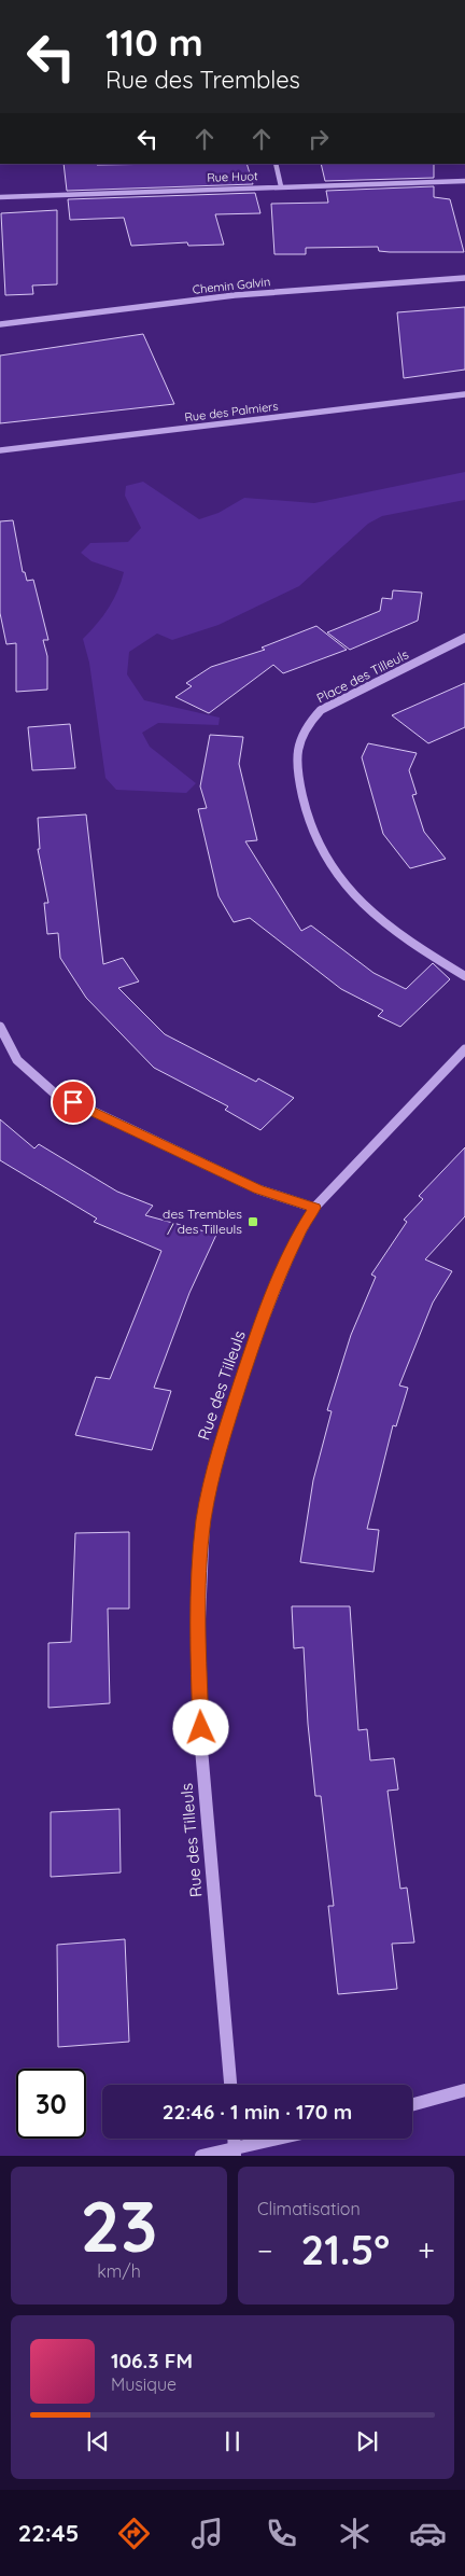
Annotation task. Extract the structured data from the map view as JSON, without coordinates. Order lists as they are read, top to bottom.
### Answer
{
  "streets": {
    "street": [
      "Rue Huot",
      "Chemin Galvin",
      "Rue des Palmiers",
      "Place des Tilleuls",
      "Rue des Tilleuls"
    ]
  },
  "places": {
    "transit": ["des Trembles / des Tilleuls"]
  },
  "page": {
    "turn": ["110 m", "Rue des Trembles"],
    "limit": "30",
    "trip": "22:46 · 1 min · 170 m",
    "tile": [
      ["23", "km/h"],
      "Climatisation"
    ],
    "heat": ["−", "21.5°", "+"],
    "song": ["106.3 FM", "Musique"],
    "tabs": "22:45"
  }
}
